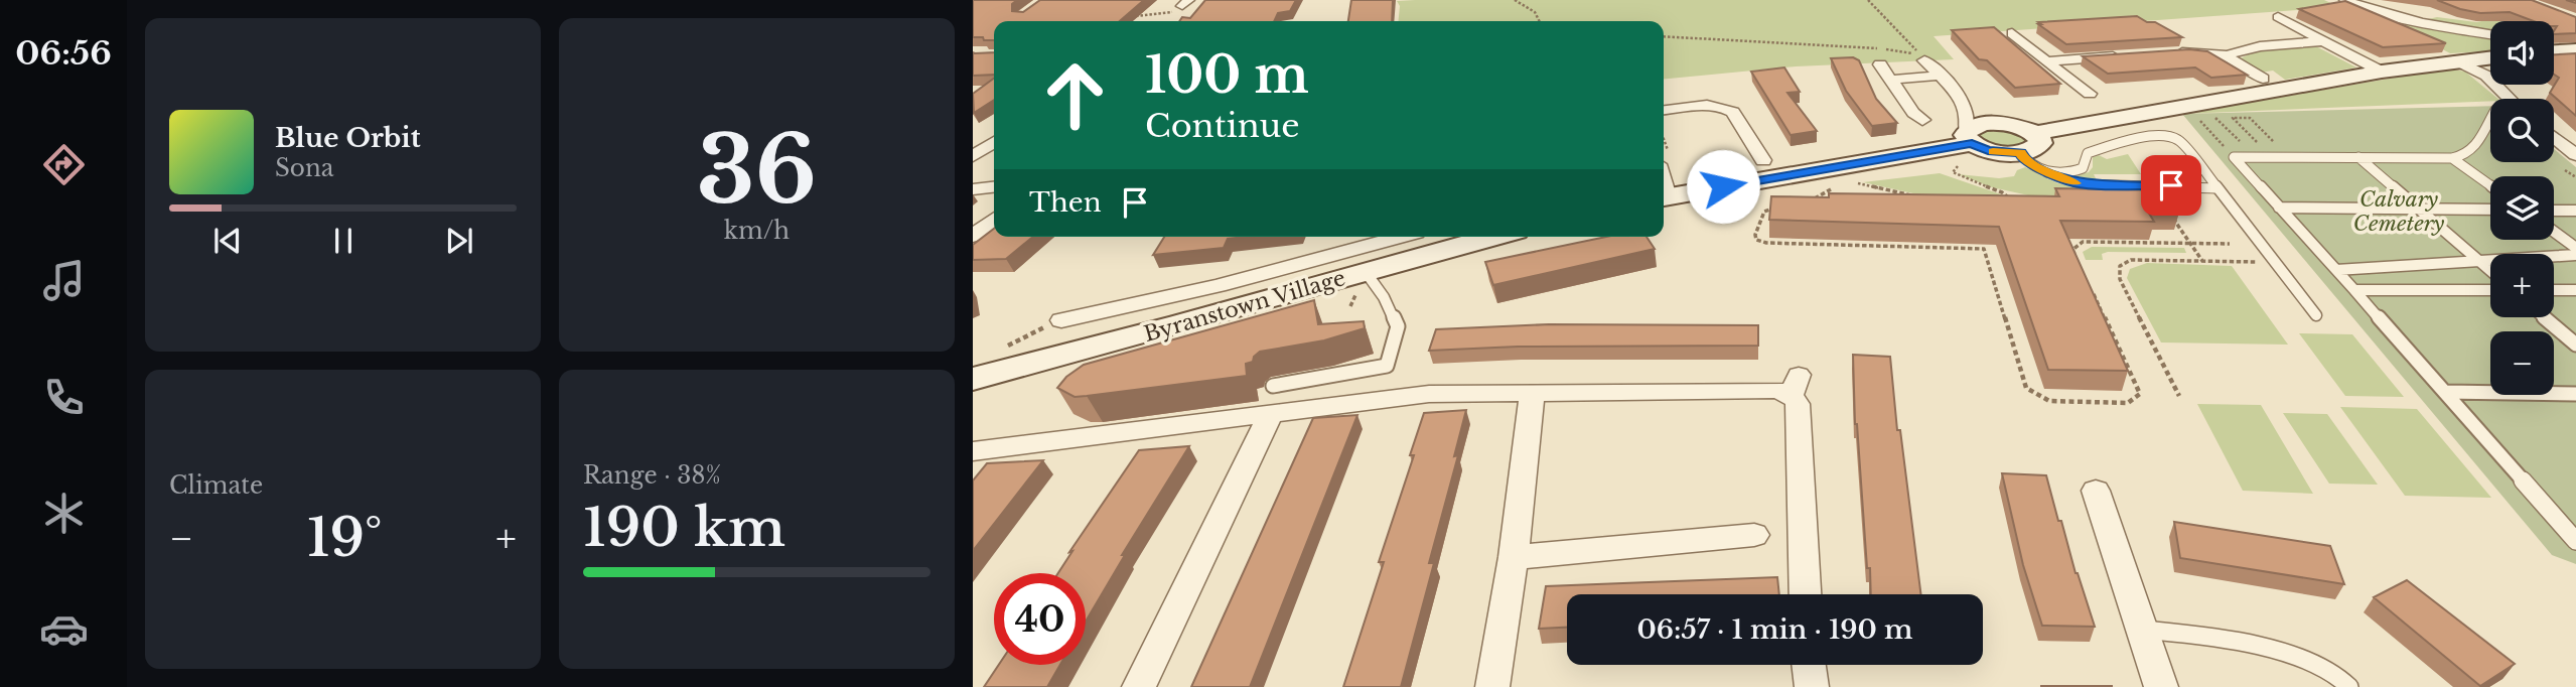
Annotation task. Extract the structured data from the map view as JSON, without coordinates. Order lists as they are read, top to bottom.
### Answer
{
  "streets": {
    "street": ["Byranstown Village"]
  },
  "parks": ["Calvary Cemetery"],
  "page": {
    "tabs": "06:56",
    "tile": [
      ["36", "km/h"],
      "Climate",
      ["Range · 38%", "190 km"]
    ],
    "map_buttons": ["+", "−"],
    "turn": ["100 m", "Continue"],
    "song": ["Blue Orbit", "Sona"],
    "then": "Then",
    "heat": ["−", "19°", "+"],
    "limit": "40",
    "trip": "06:57 · 1 min · 190 m"
  }
}
